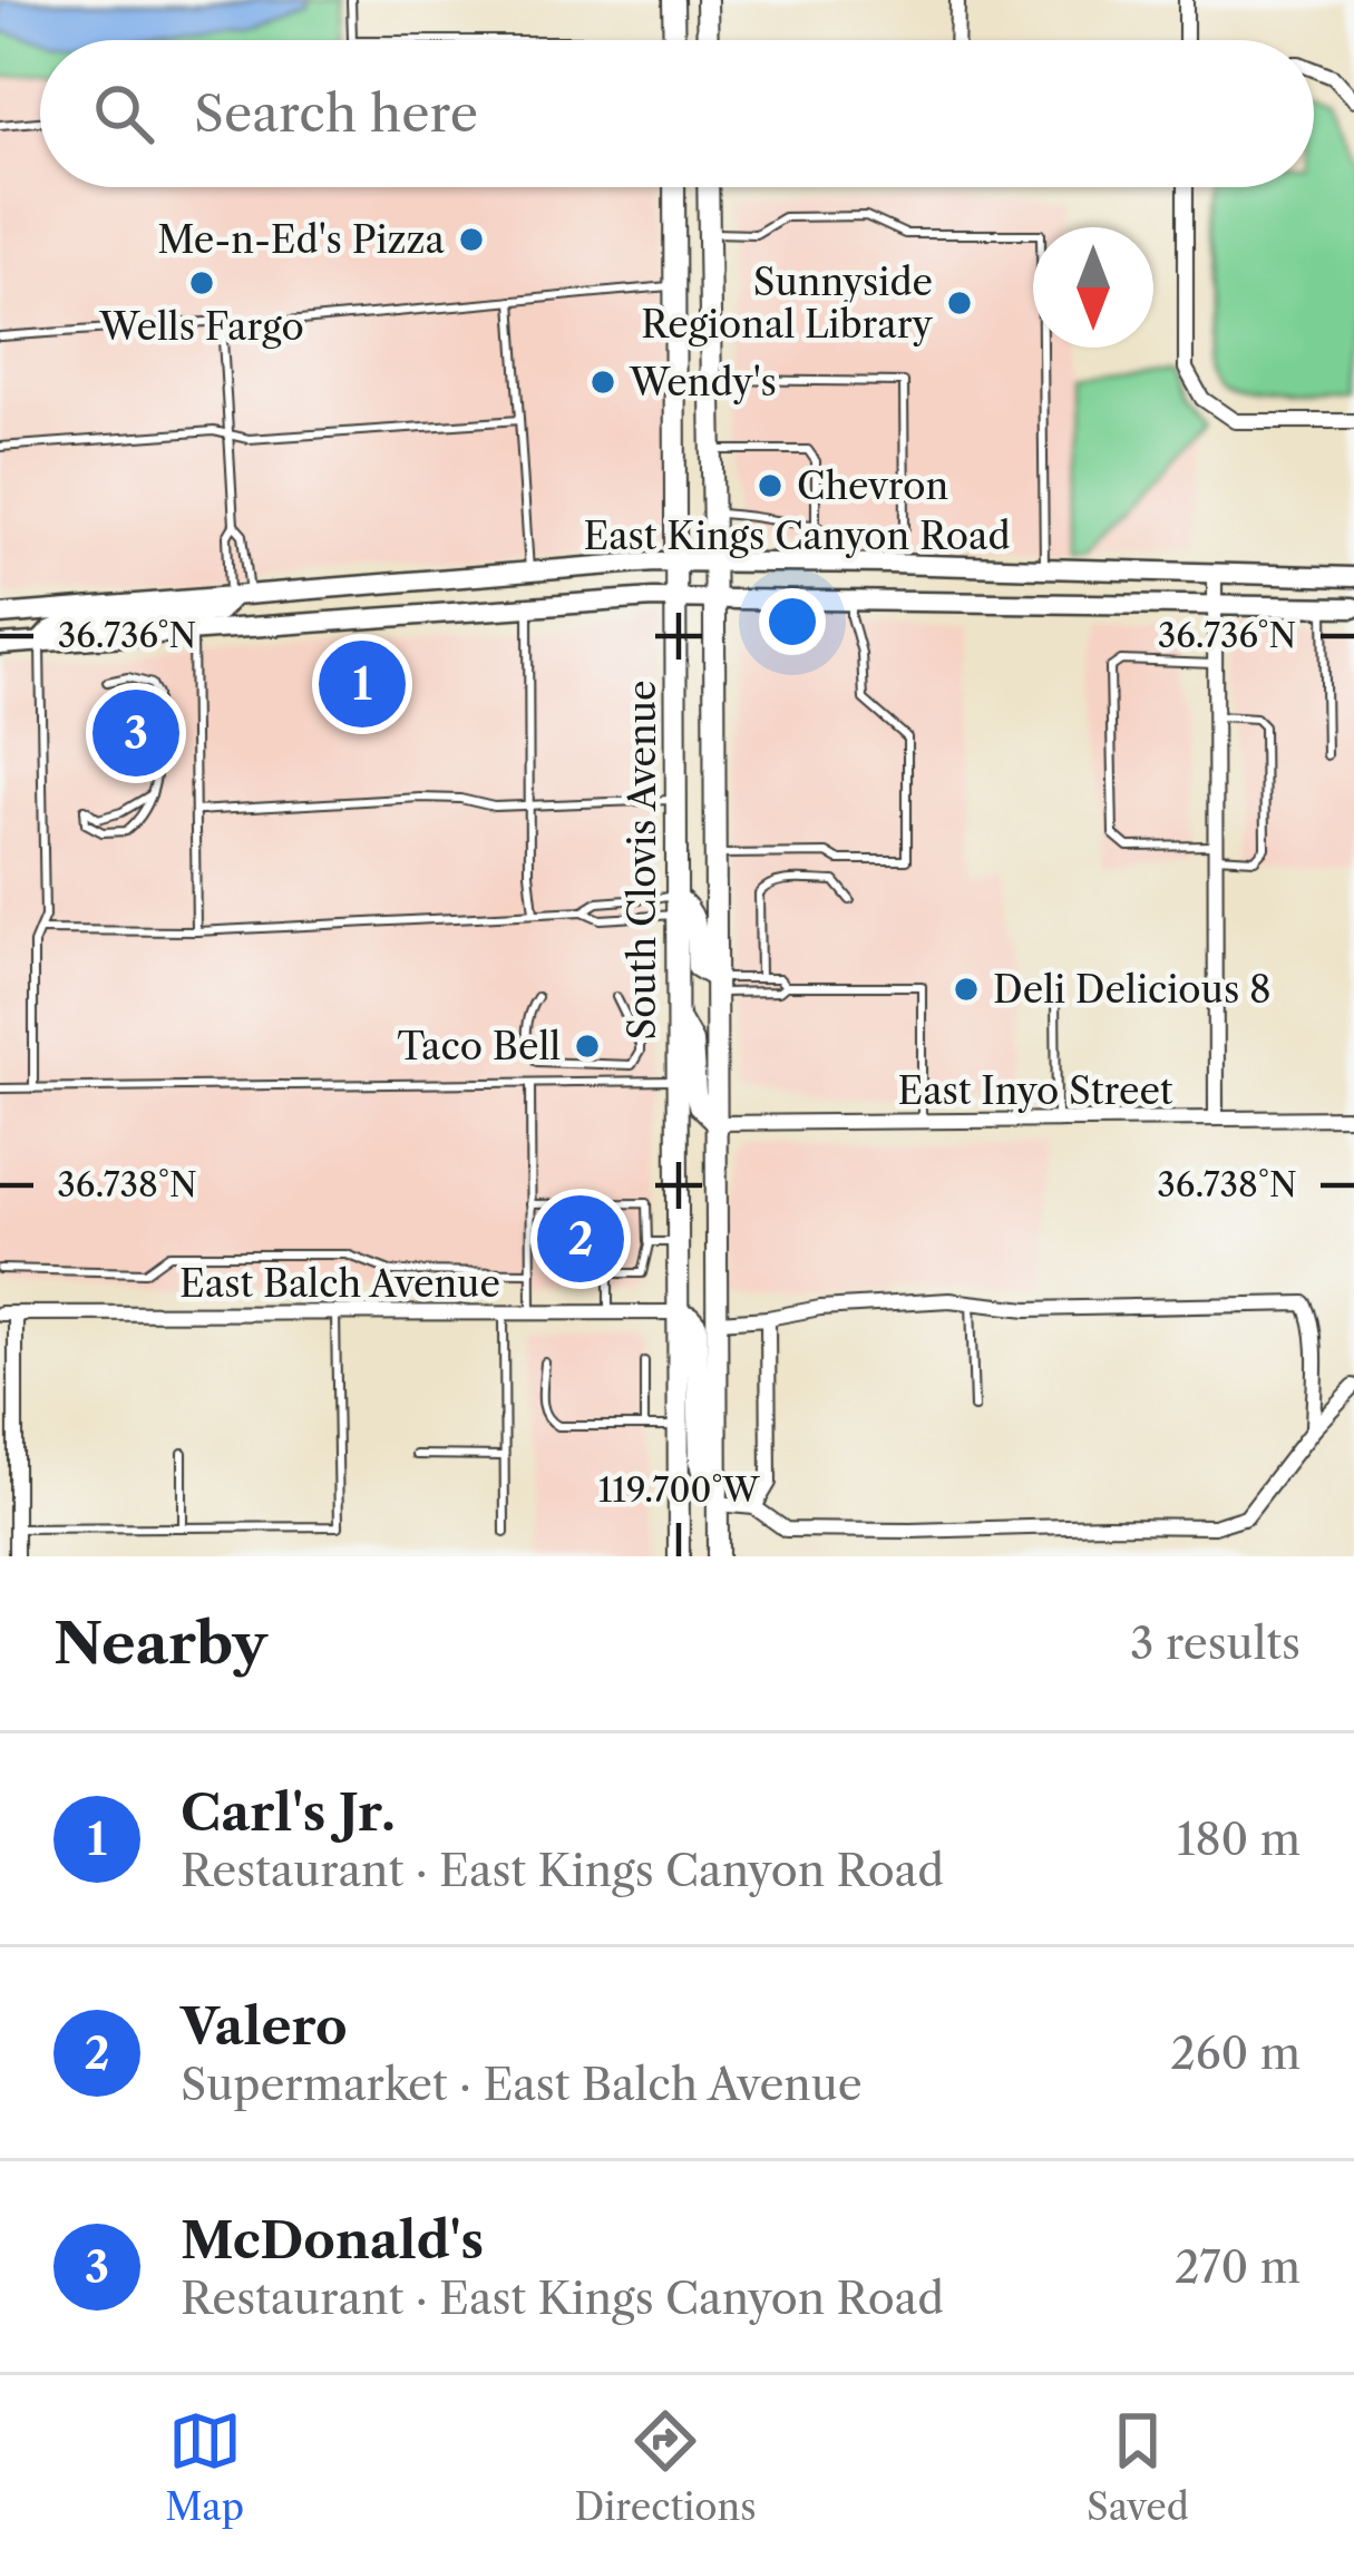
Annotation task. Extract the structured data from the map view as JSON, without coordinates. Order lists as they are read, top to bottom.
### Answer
{
  "streets": {
    "main road": ["East Kings Canyon Road", "South Clovis Avenue"],
    "street": ["East Inyo Street", "East Balch Avenue"]
  },
  "crossings": [
    ["East Kings Canyon Road", "South Clovis Avenue"],
    ["South Clovis Avenue", "East Inyo Street"],
    ["South Clovis Avenue", "East Balch Avenue"]
  ],
  "places": [
    "Me-n-Ed's Pizza",
    "Wells Fargo",
    "Sunnyside Regional Library",
    "Wendy's",
    "Chevron",
    "Deli Delicious 8",
    "Taco Bell"
  ],
  "north": "bottom",
  "page": {
    "search": "Search here",
    "pins": ["1", "3", "2"],
    "heading": ["Nearby", "3 results"],
    "list": [
      {
        "mark": "1",
        "name": "Carl's Jr.",
        "note": "Restaurant · East Kings Canyon Road",
        "value": "180 m"
      },
      {
        "mark": "2",
        "name": "Valero",
        "note": "Supermarket · East Balch Avenue",
        "value": "260 m"
      },
      {
        "mark": "3",
        "name": "McDonald's",
        "note": "Restaurant · East Kings Canyon Road",
        "value": "270 m"
      }
    ],
    "nav": ["Map", "Directions", "Saved"]
  },
  "coordinates": ["36.736°N", "36.738°N", "119.700°W"]
}
